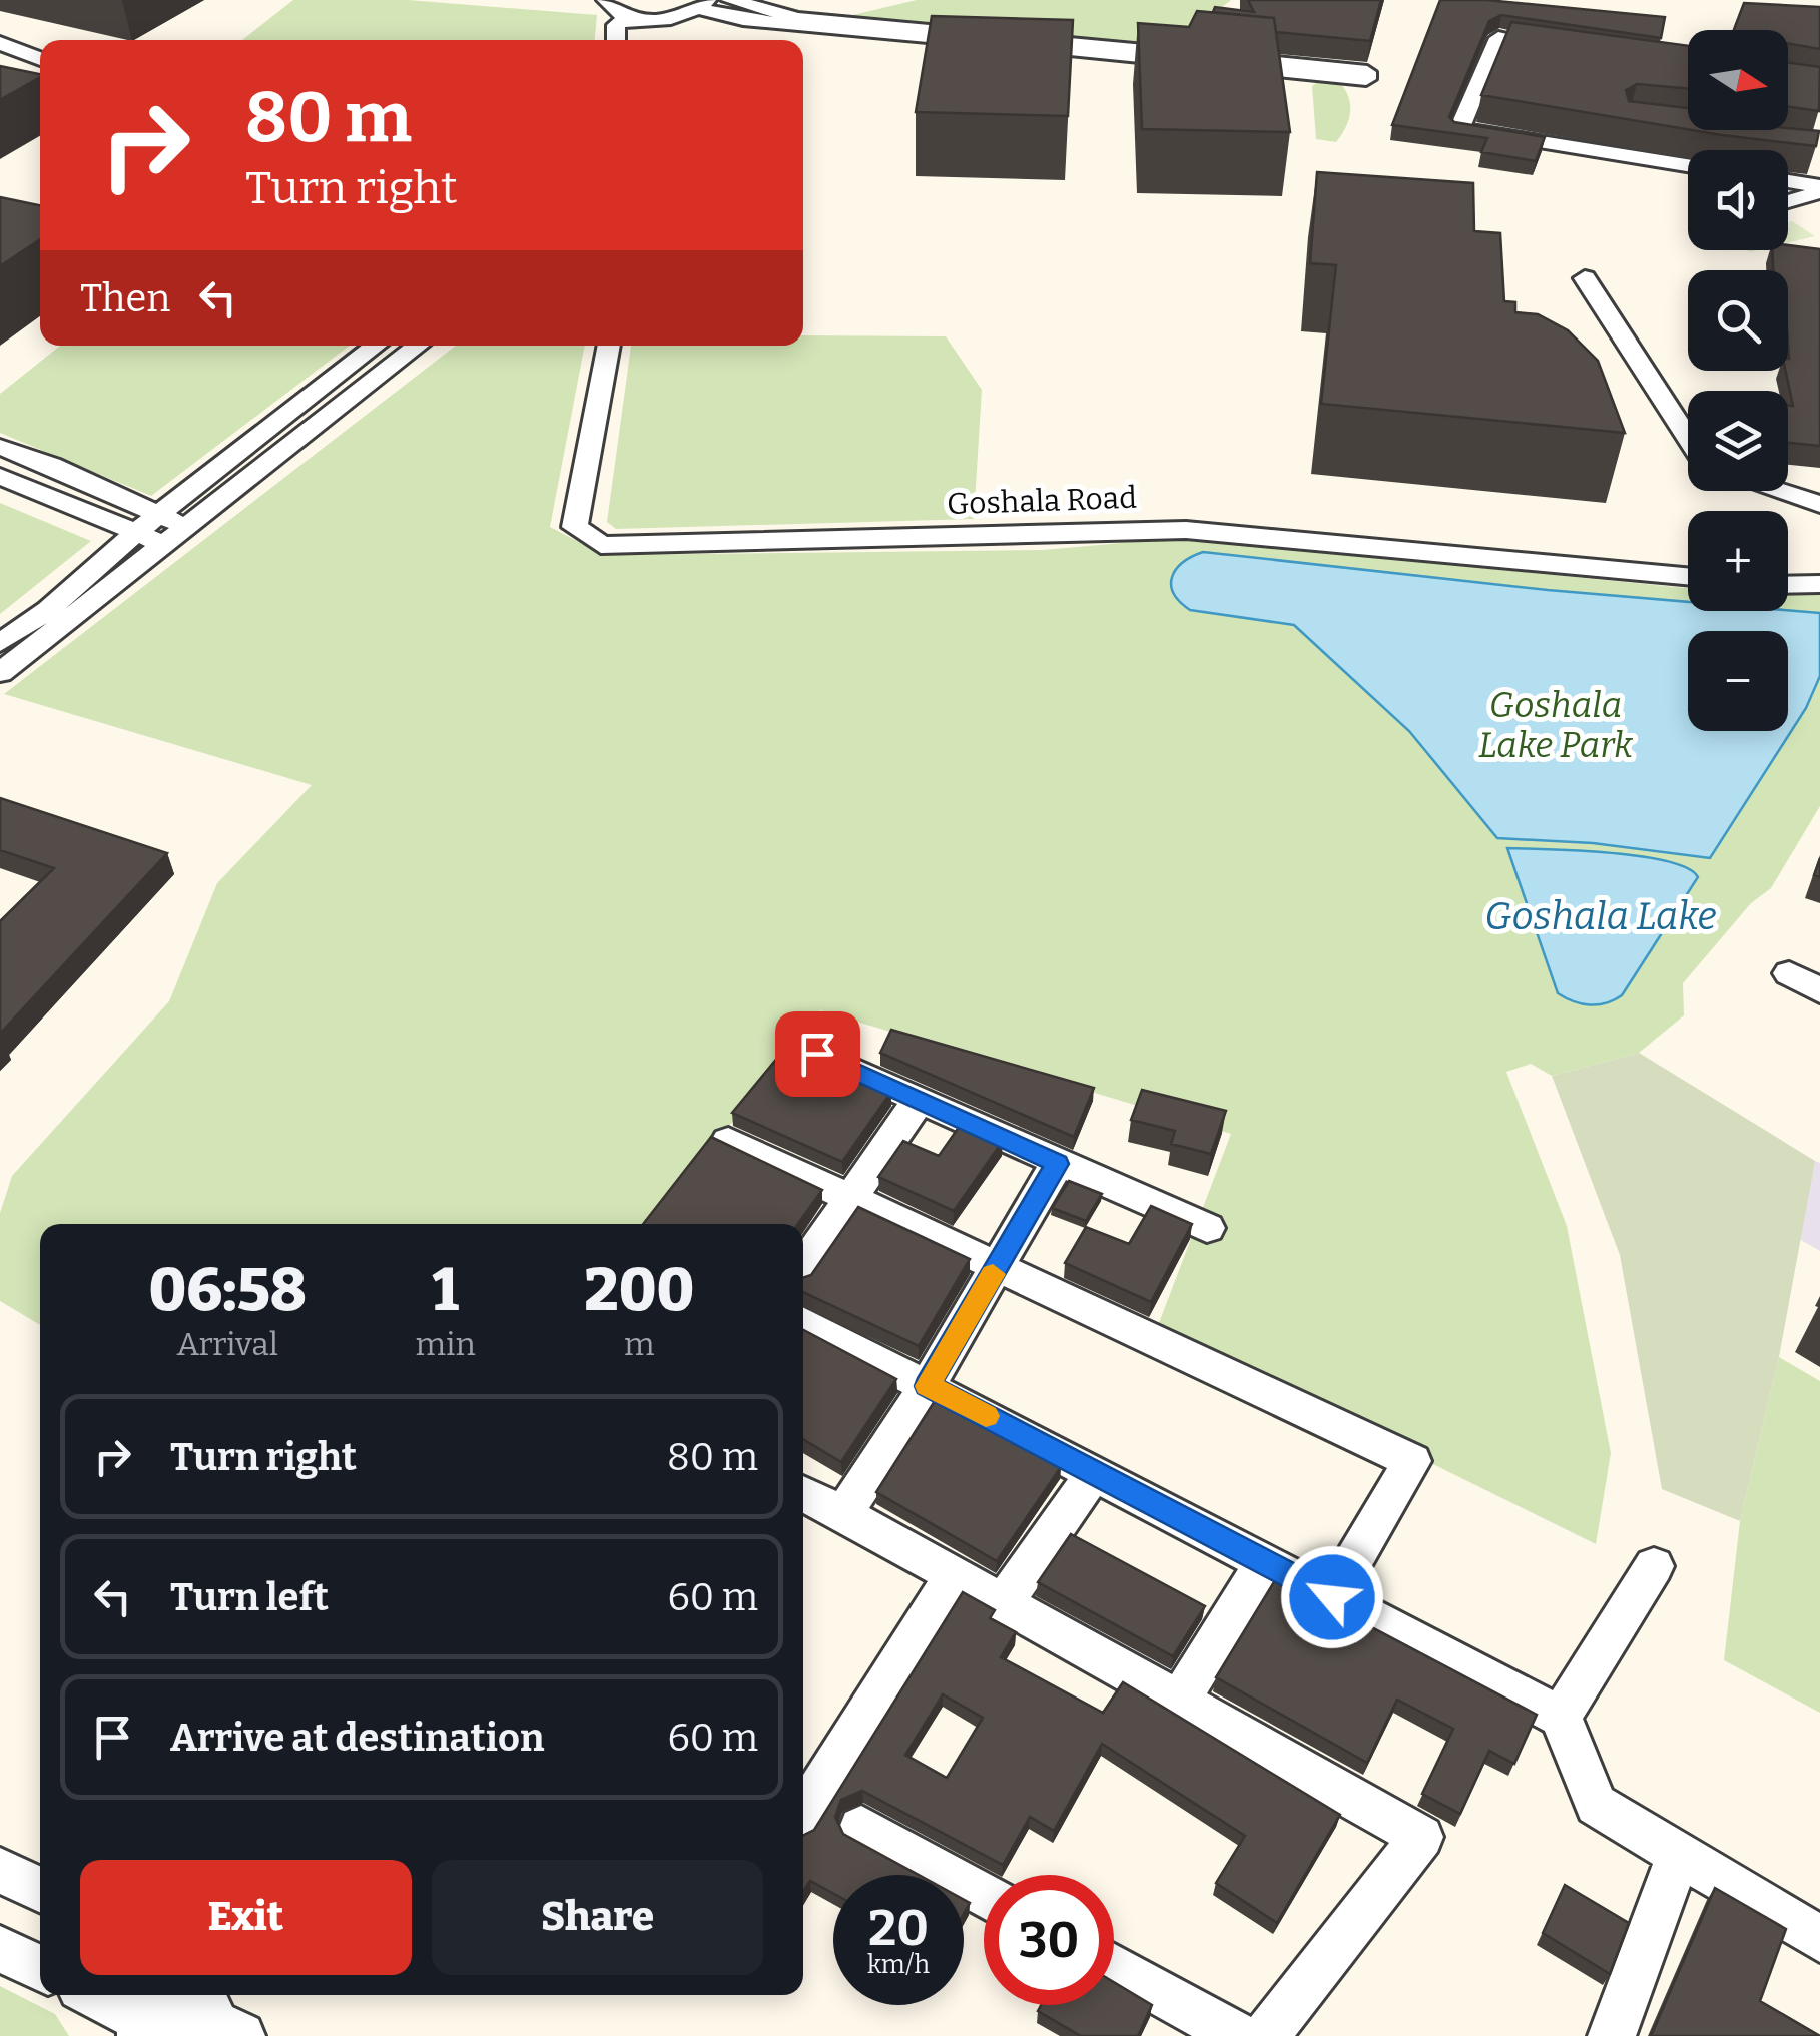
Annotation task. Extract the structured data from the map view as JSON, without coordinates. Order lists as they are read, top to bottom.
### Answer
{
  "streets": {
    "street": ["Goshala Road"]
  },
  "water": ["Goshala Lake"],
  "parks": ["Goshala Lake Park"],
  "north": "right",
  "page": {
    "map_buttons": ["+", "−"],
    "turn": ["80 m", "Turn right"],
    "then": "Then",
    "eta": [
      "06:58",
      "Arrival",
      "1",
      "min",
      "200",
      "m"
    ],
    "list": [
      {
        "name": "Turn right",
        "value": "80 m"
      },
      {
        "name": "Turn left",
        "value": "60 m"
      },
      {
        "name": "Arrive at destination",
        "value": "60 m"
      }
    ],
    "buttons": ["Exit", "Share"],
    "speed": "20 km/h",
    "limit": "30"
  }
}
